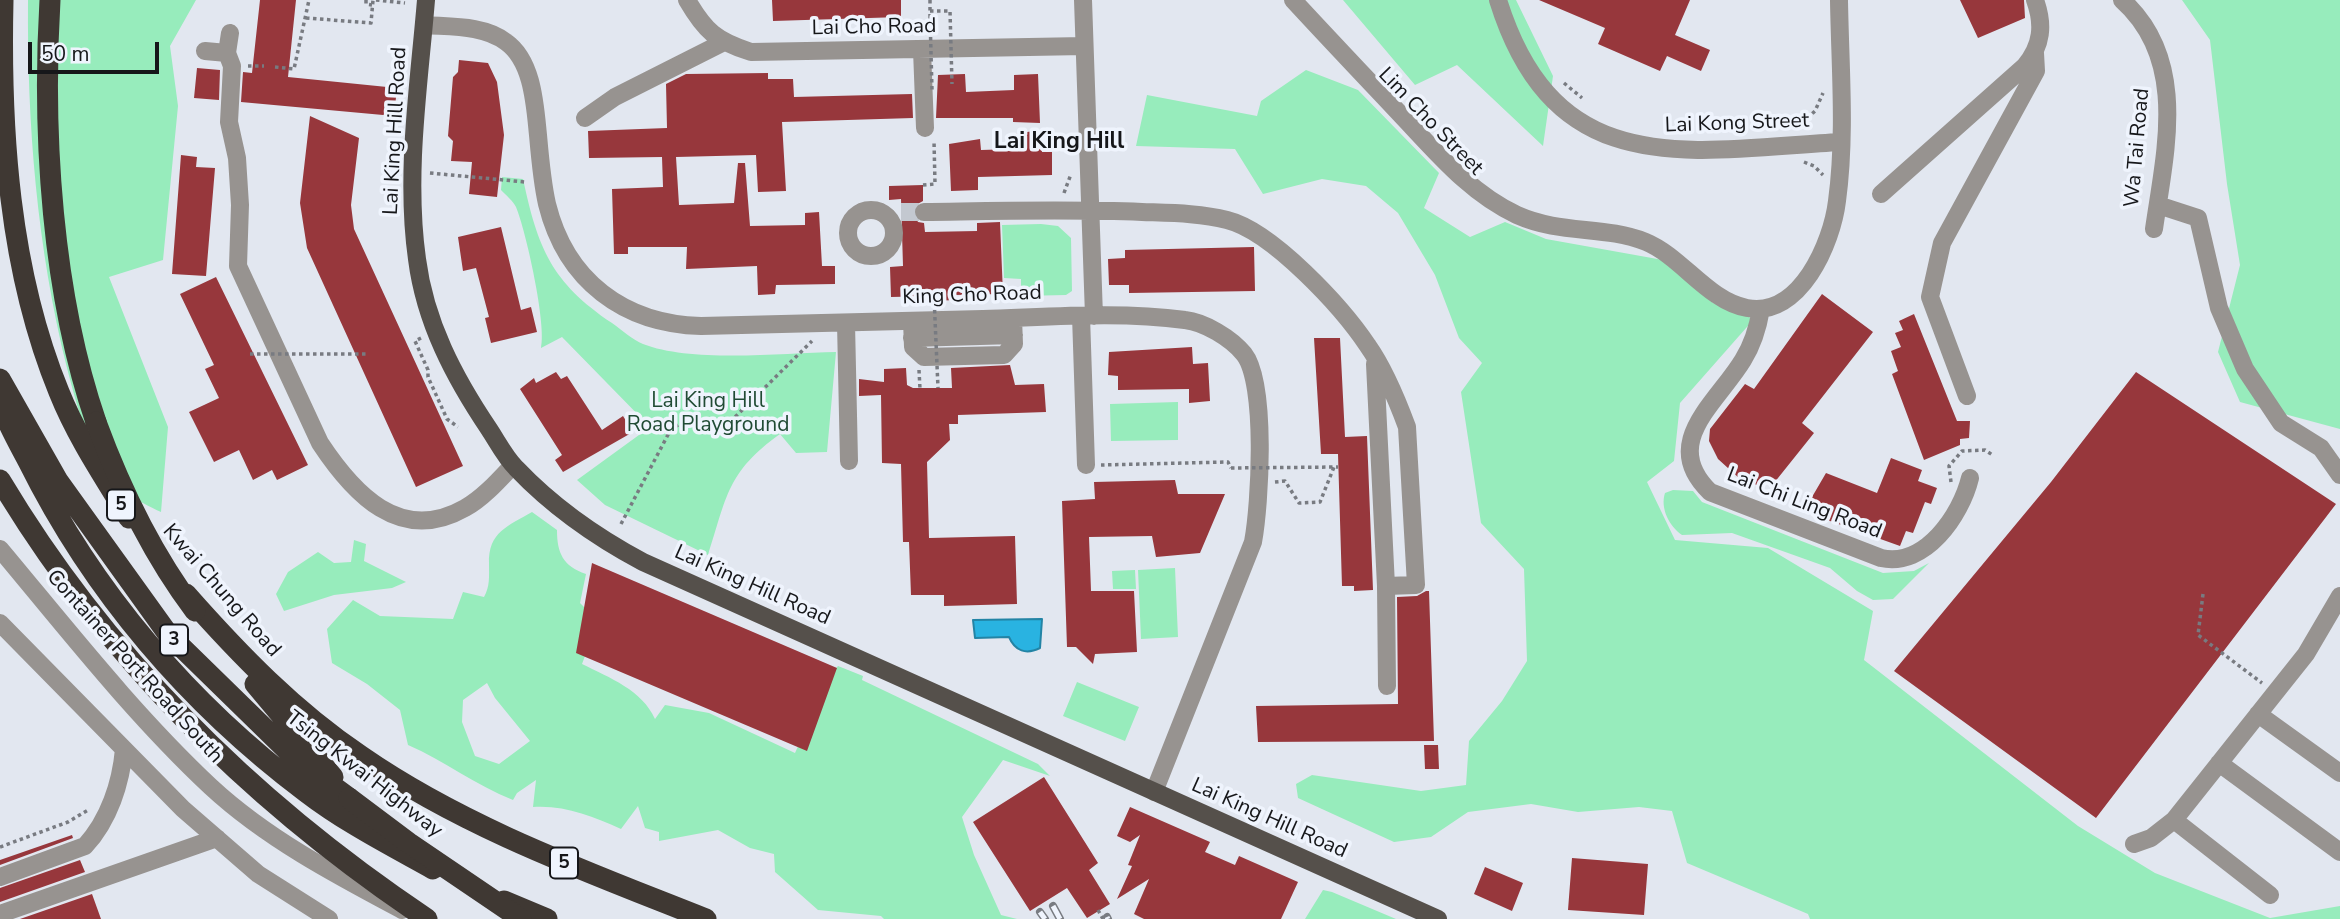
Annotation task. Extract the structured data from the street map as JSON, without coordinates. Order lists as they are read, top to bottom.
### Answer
{
  "streets": {
    "highway": [
      "5",
      "Kwai Chung Road",
      "3",
      "Tsing Kwai Highway"
    ],
    "main road": ["Lai King Hill Road"],
    "street": [
      "Lai Cho Road",
      "Lim Cho Street",
      "Lai Kong Street",
      "Wa Tai Road",
      "King Cho Road",
      "Lai Chi Ling Road",
      "Container Port Road South"
    ]
  },
  "crossings": [
    ["Lim Cho Street", "Lai Chi Ling Road"],
    ["Lai King Hill Road", "King Cho Road"],
    ["5", "Kwai Chung Road"]
  ],
  "districts": ["Lai King Hill"],
  "parks": ["Lai King Hill Road Playground"],
  "scale_bar": "50 m"
}
